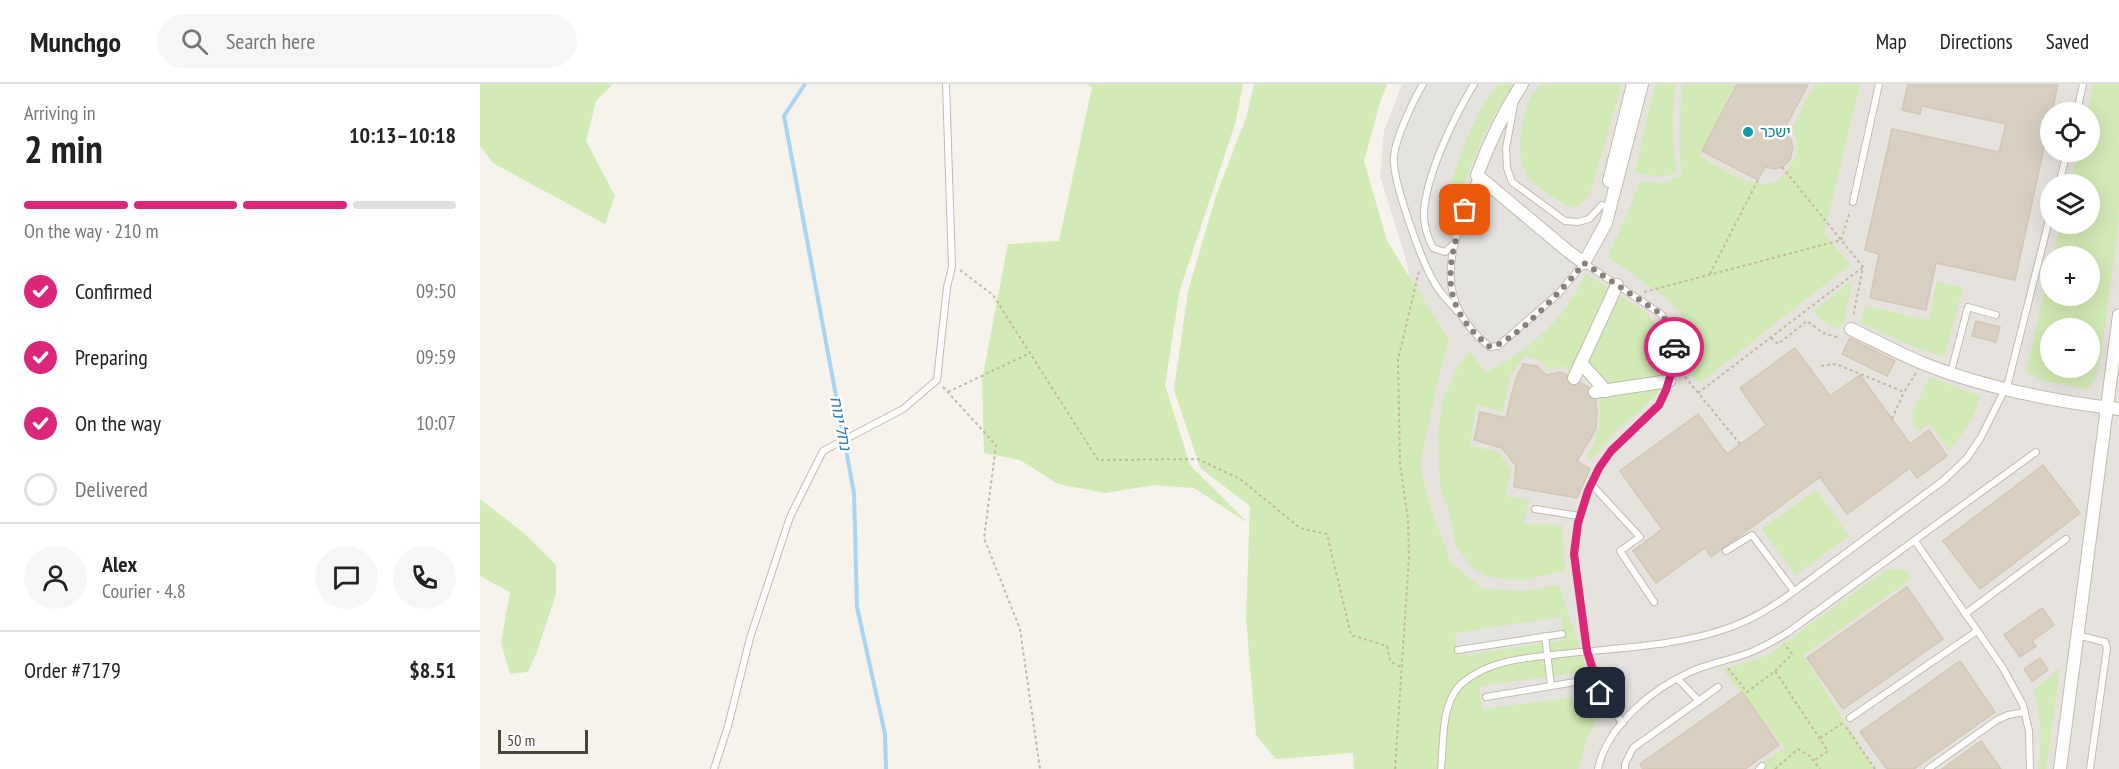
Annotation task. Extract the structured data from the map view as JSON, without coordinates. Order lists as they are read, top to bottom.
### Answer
{
  "water": ["נחל ינוח"],
  "places": ["ישכר"],
  "scale_bar": "50 m",
  "page": {
    "header": "Munchgo",
    "search": "Search here",
    "nav": ["Map", "Directions", "Saved"],
    "heading": ["2 min", "Arriving in", "10:13–10:18"],
    "panel": [
      "Alex",
      "Courier · 4.8",
      "Order #7179",
      "$8.51"
    ],
    "map_buttons": ["+", "−"],
    "bar": "On the way · 210 m",
    "list": [
      ["Confirmed", "09:50"],
      ["Preparing", "09:59"],
      ["On the way", "10:07"],
      "Delivered"
    ],
    "scale": "50 m"
  }
}
